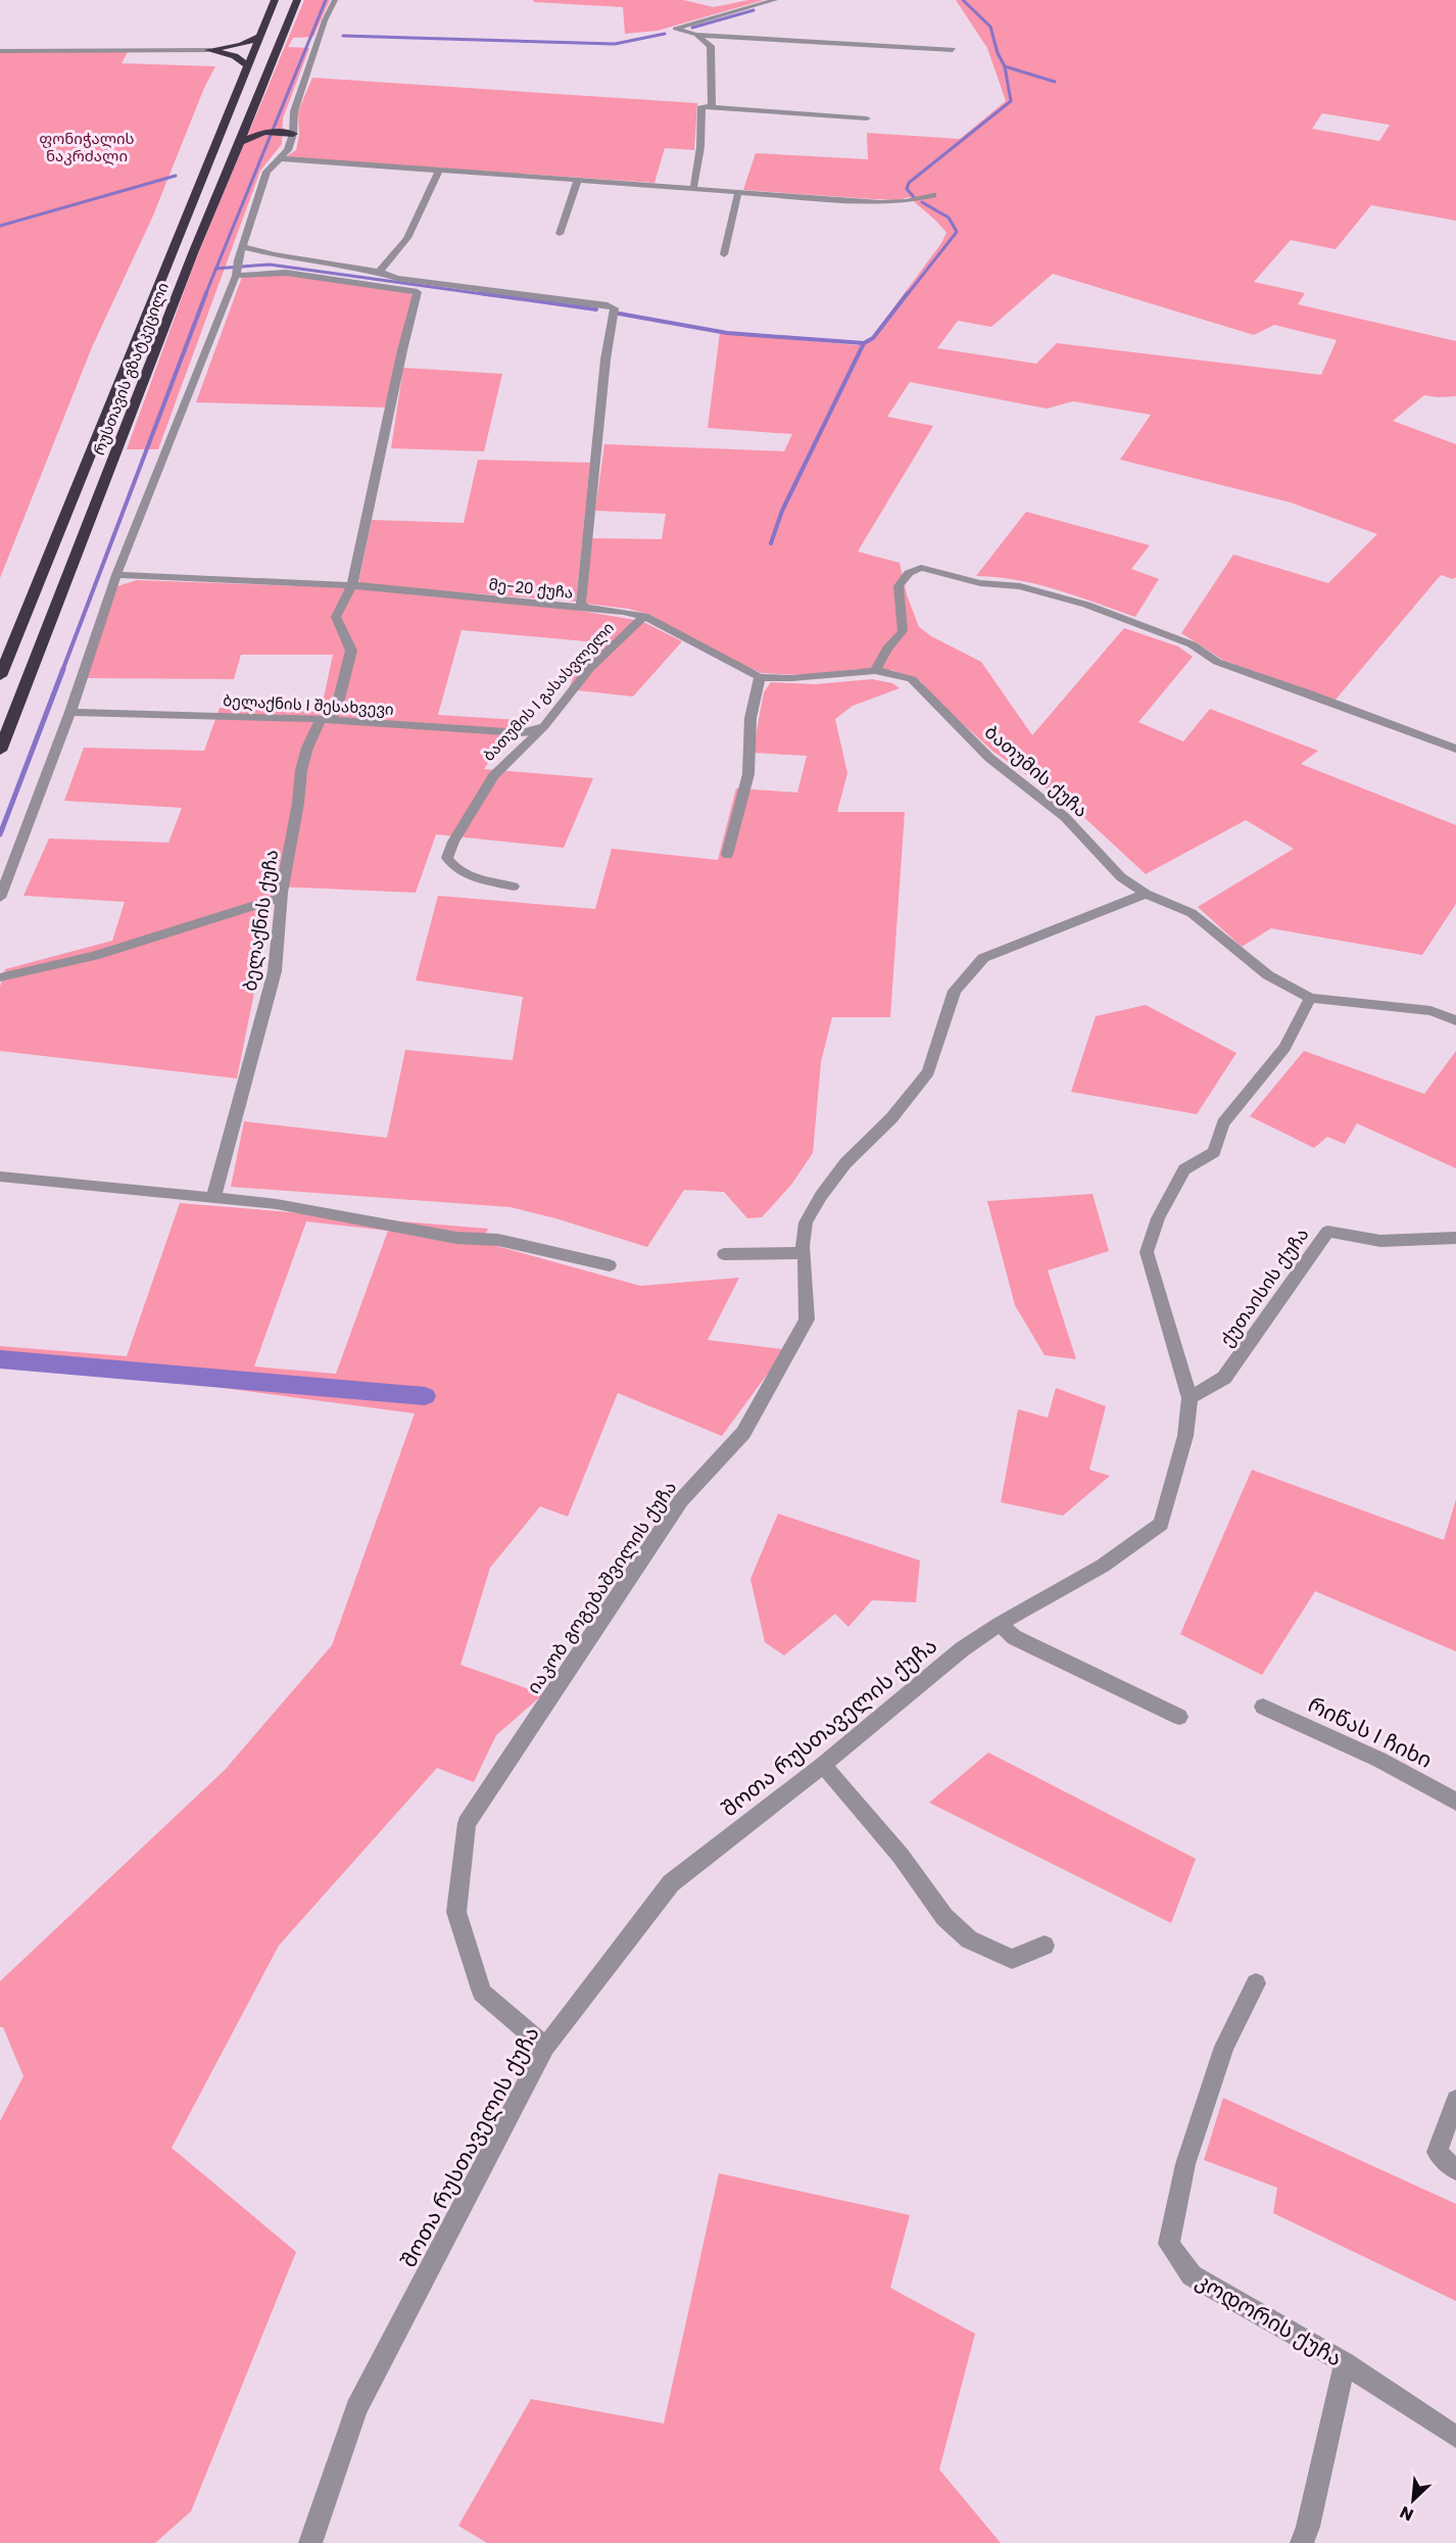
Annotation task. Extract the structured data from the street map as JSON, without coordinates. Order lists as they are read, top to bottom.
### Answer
{
  "streets": {
    "highway": ["რუსთავის გზატკეცილი"],
    "street": [
      "მე-20 ქუჩა",
      "ბათუმის I გასასვლელი",
      "ბელაქნის I შესახვევი",
      "ბათუმის ქუჩა",
      "ბელაქნის ქუჩა",
      "ქუთაისის ქუჩა",
      "იაკობ გოგებაშვილის ქუჩა",
      "შოთა რუსთაველის ქუჩა",
      "რიწას I ჩიხი",
      "კოდორის ქუჩა"
    ]
  },
  "crossings": [
    ["მე-20 ქუჩა", "ბათუმის I გასასვლელი"],
    ["მე-20 ქუჩა", "ბათუმის ქუჩა"],
    ["მე-20 ქუჩა", "ბელაქნის ქუჩა"],
    ["ბათუმის I გასასვლელი", "ბელაქნის I შესახვევი"],
    ["ბელაქნის I შესახვევი", "ბელაქნის ქუჩა"],
    ["ბათუმის ქუჩა", "იაკობ გოგებაშვილის ქუჩა"],
    ["ბათუმის ქუჩა", "შოთა რუსთაველის ქუჩა"],
    ["ქუთაისის ქუჩა", "შოთა რუსთაველის ქუჩა"],
    ["იაკობ გოგებაშვილის ქუჩა", "შოთა რუსთაველის ქუჩა"]
  ],
  "parks": ["ფონიჭალის ნაკრძალი"],
  "north": "bottom left"
}
